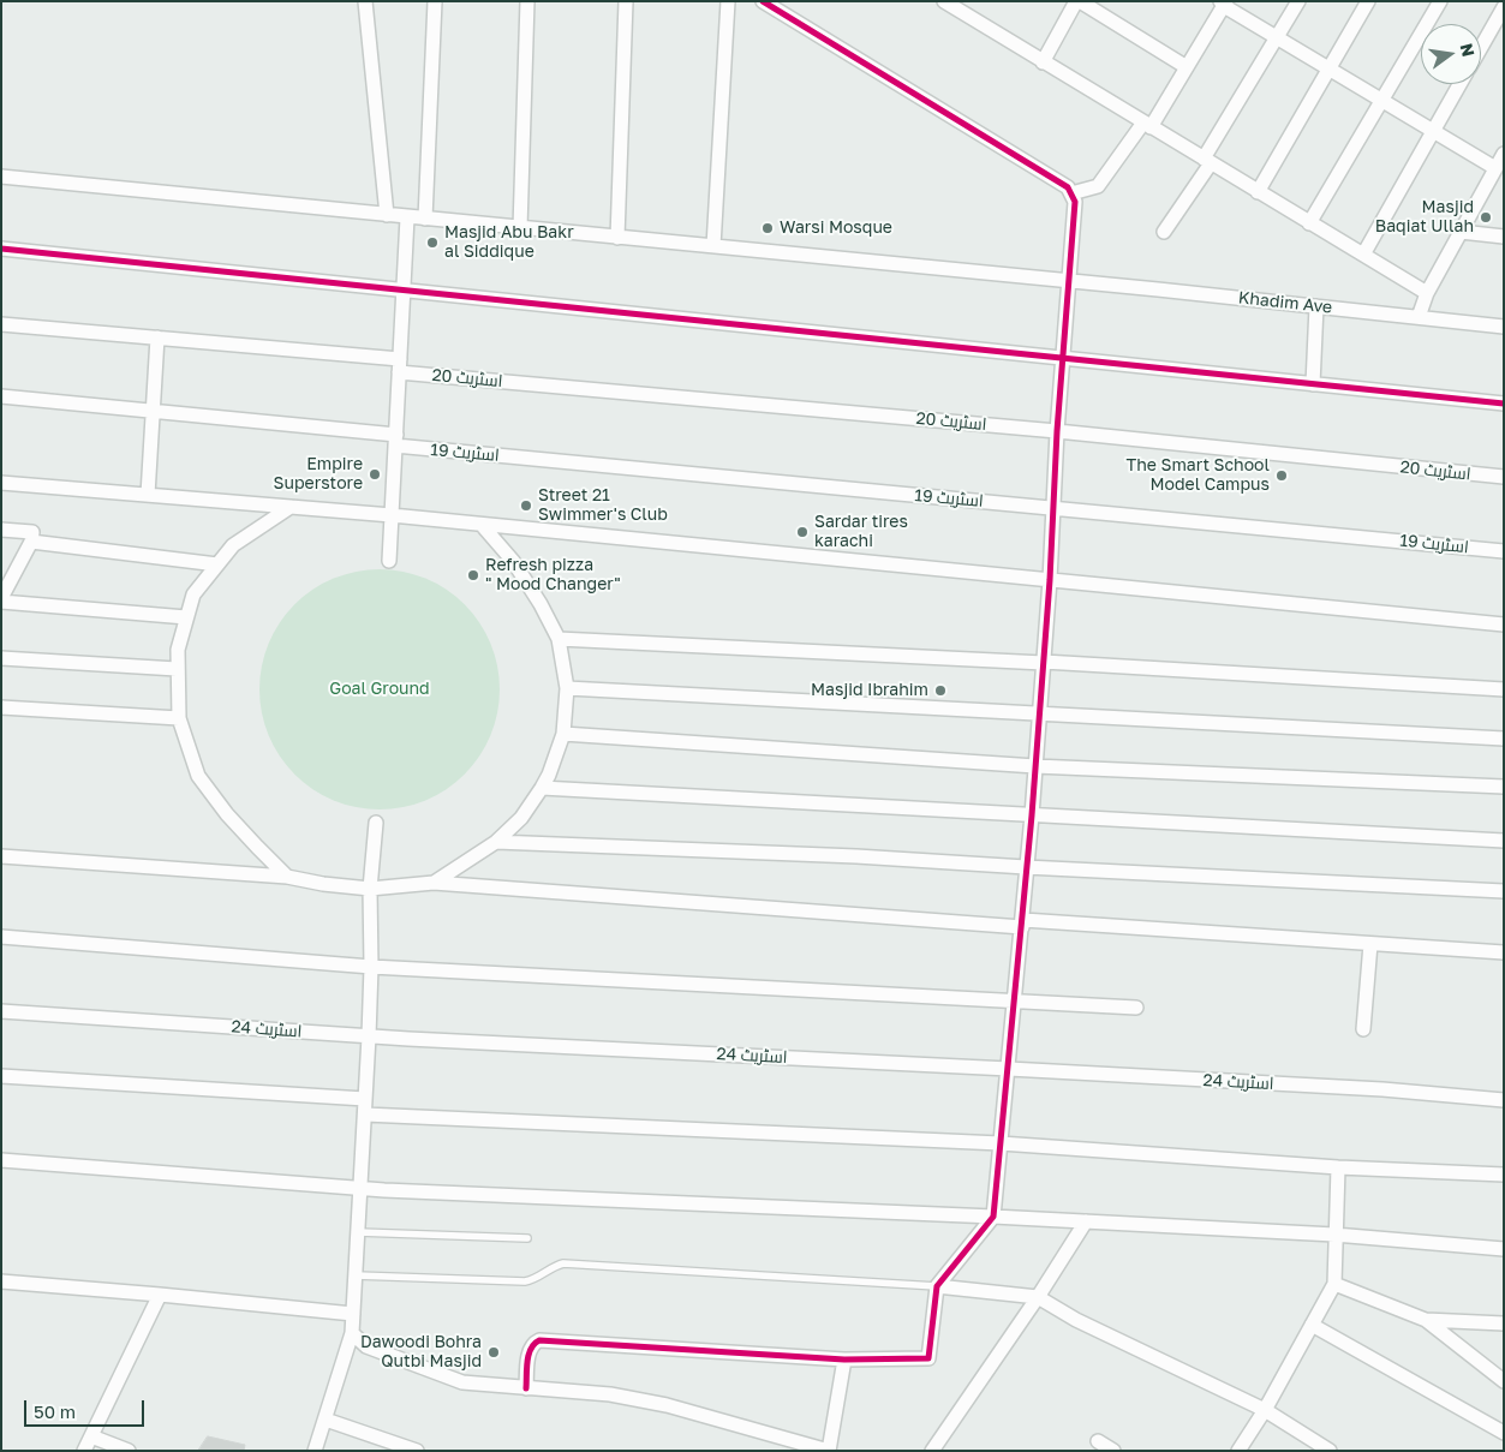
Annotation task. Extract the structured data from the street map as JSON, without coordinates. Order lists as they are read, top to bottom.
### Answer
{
  "streets": {
    "street": [
      "Khadim Ave",
      "اسٹریٹ 20",
      "اسٹریٹ 19",
      "اسٹریٹ 24"
    ]
  },
  "parks": ["Goal Ground"],
  "places": [
    "Masjid Baqiat Ullah",
    "Warsi Mosque",
    "Masjid Abu Bakr al Siddique",
    "Empire Superstore",
    "The Smart School Model Campus",
    "Street 21 Swimmer's Club",
    "Sardar tires karachi",
    "Refresh pizza \" Mood Changer\"",
    "Masjid Ibrahim",
    "Dawoodi Bohra Qutbi Masjid"
  ],
  "scale_bar": "50 m",
  "north": "right"
}
